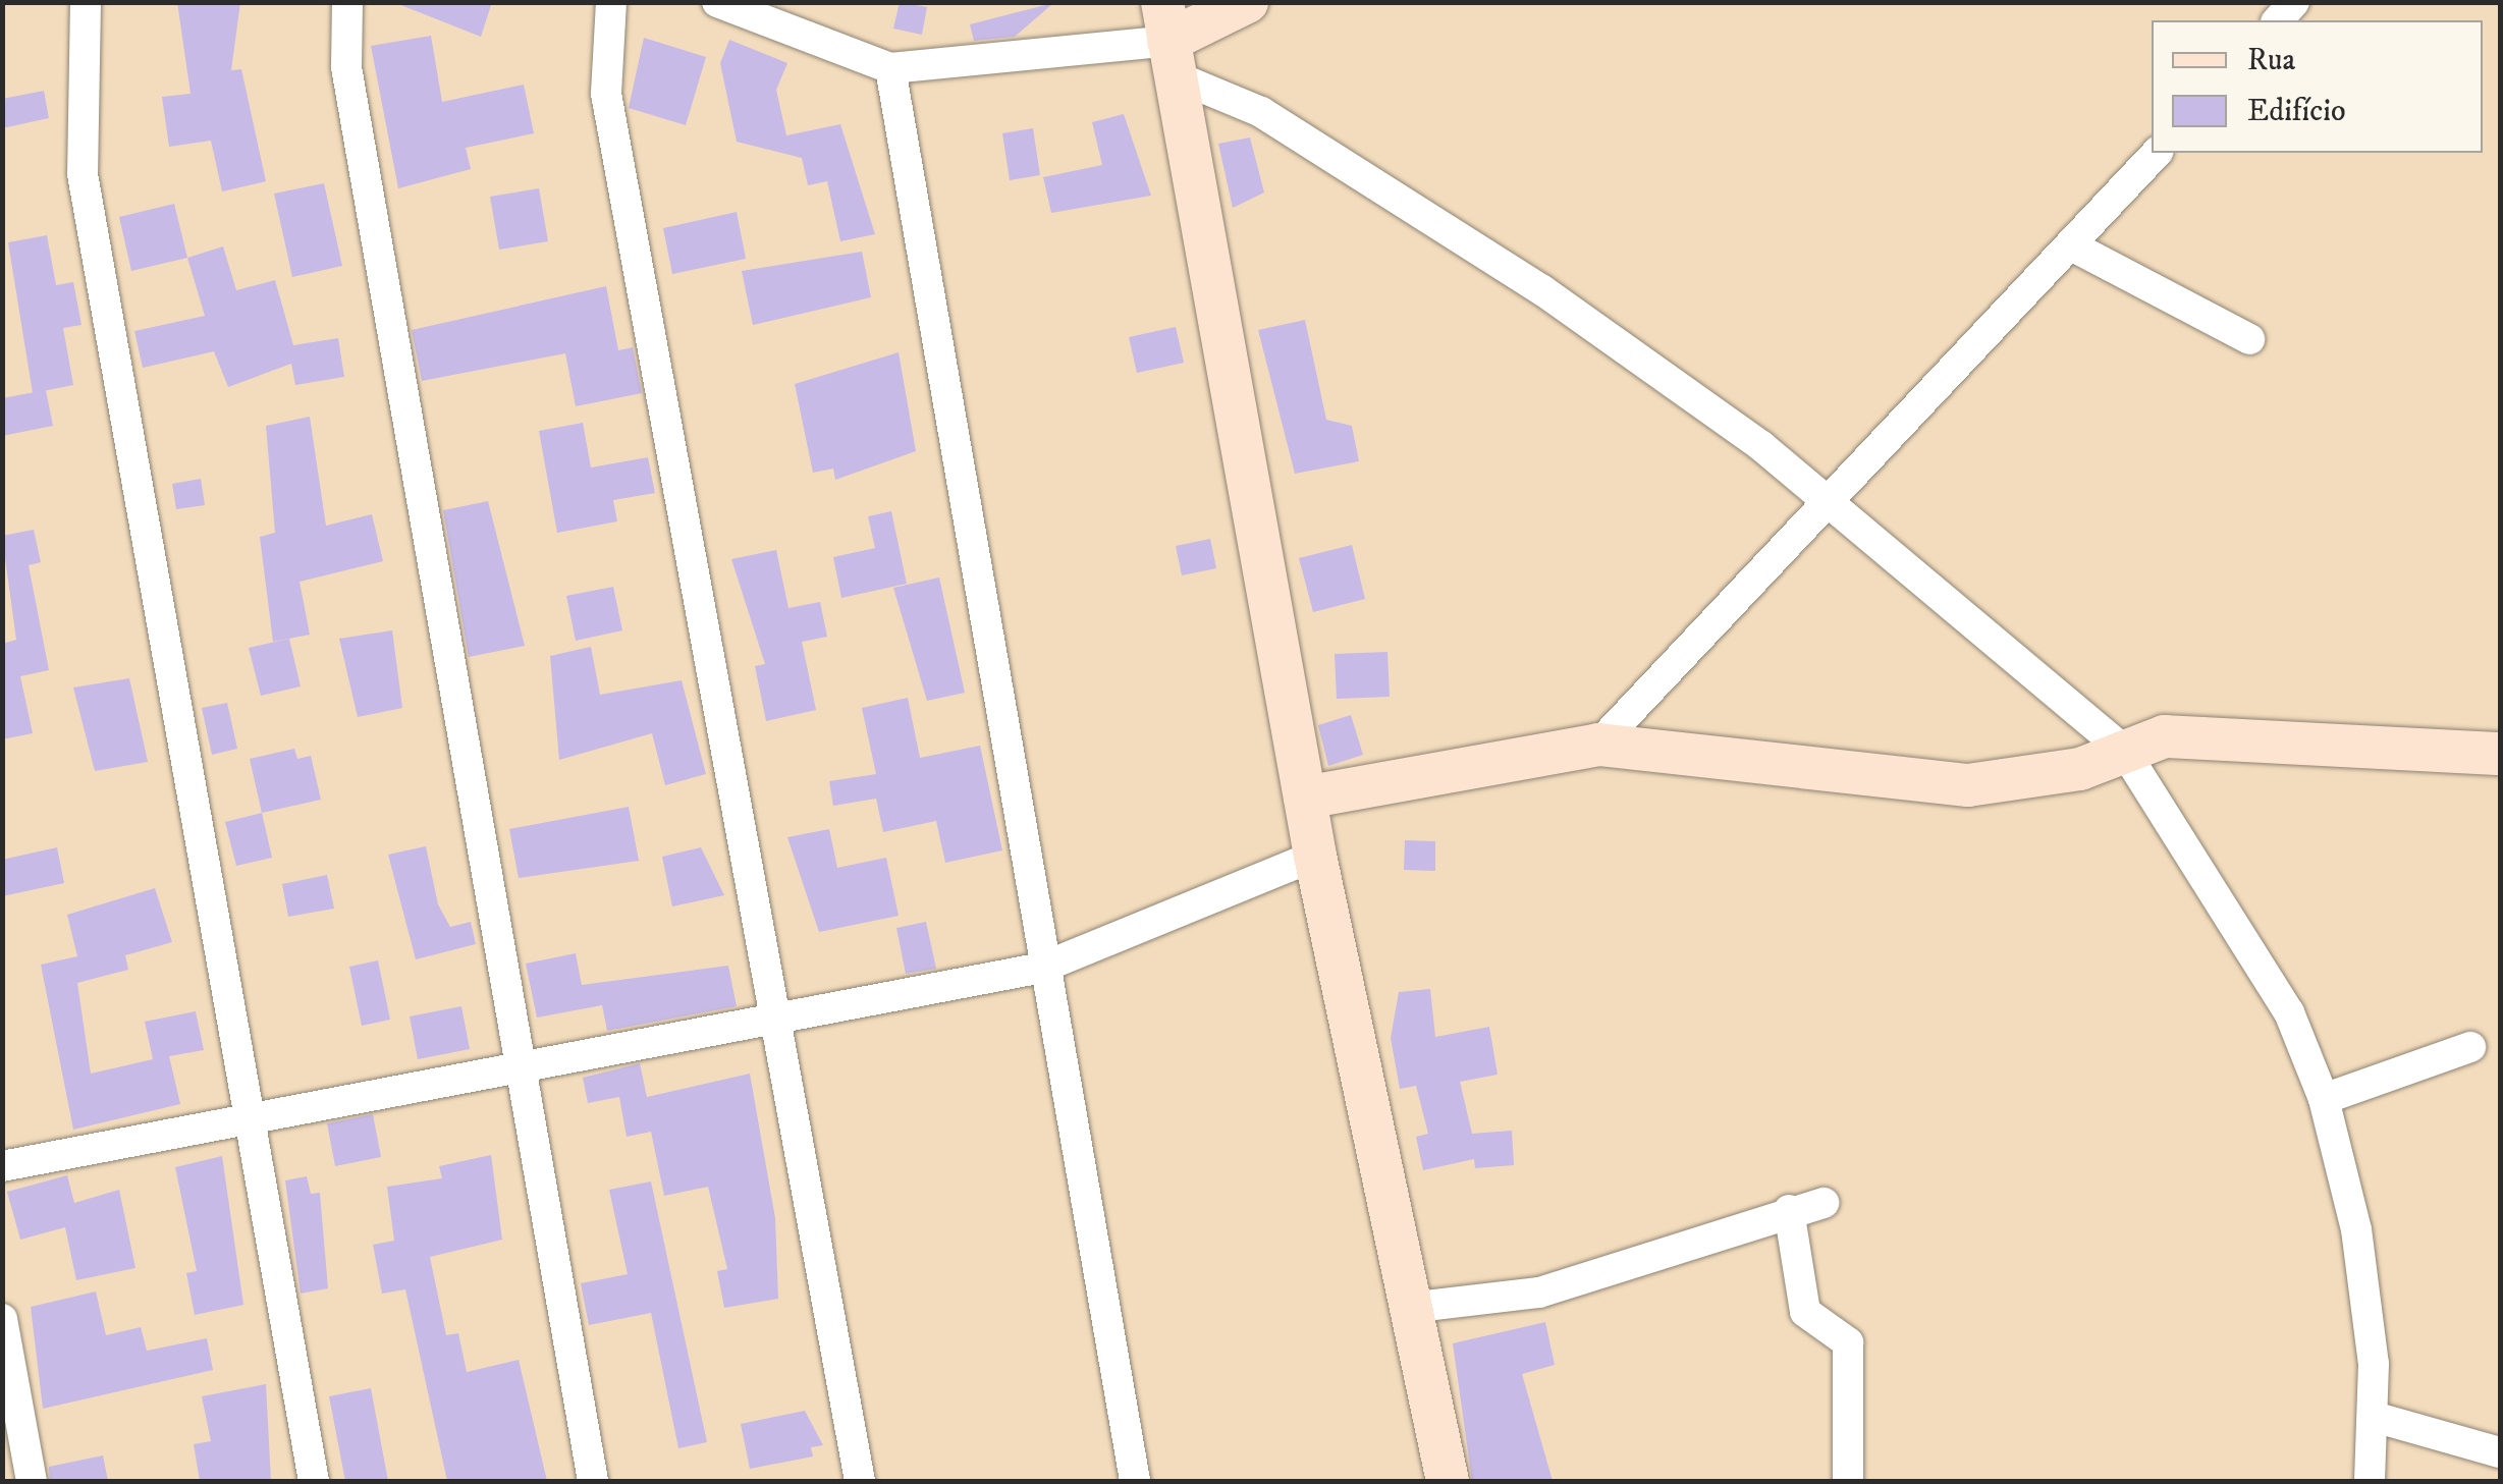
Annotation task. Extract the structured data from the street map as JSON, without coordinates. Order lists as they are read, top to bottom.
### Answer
{
  "legend": ["Rua", "Edifício"]
}
